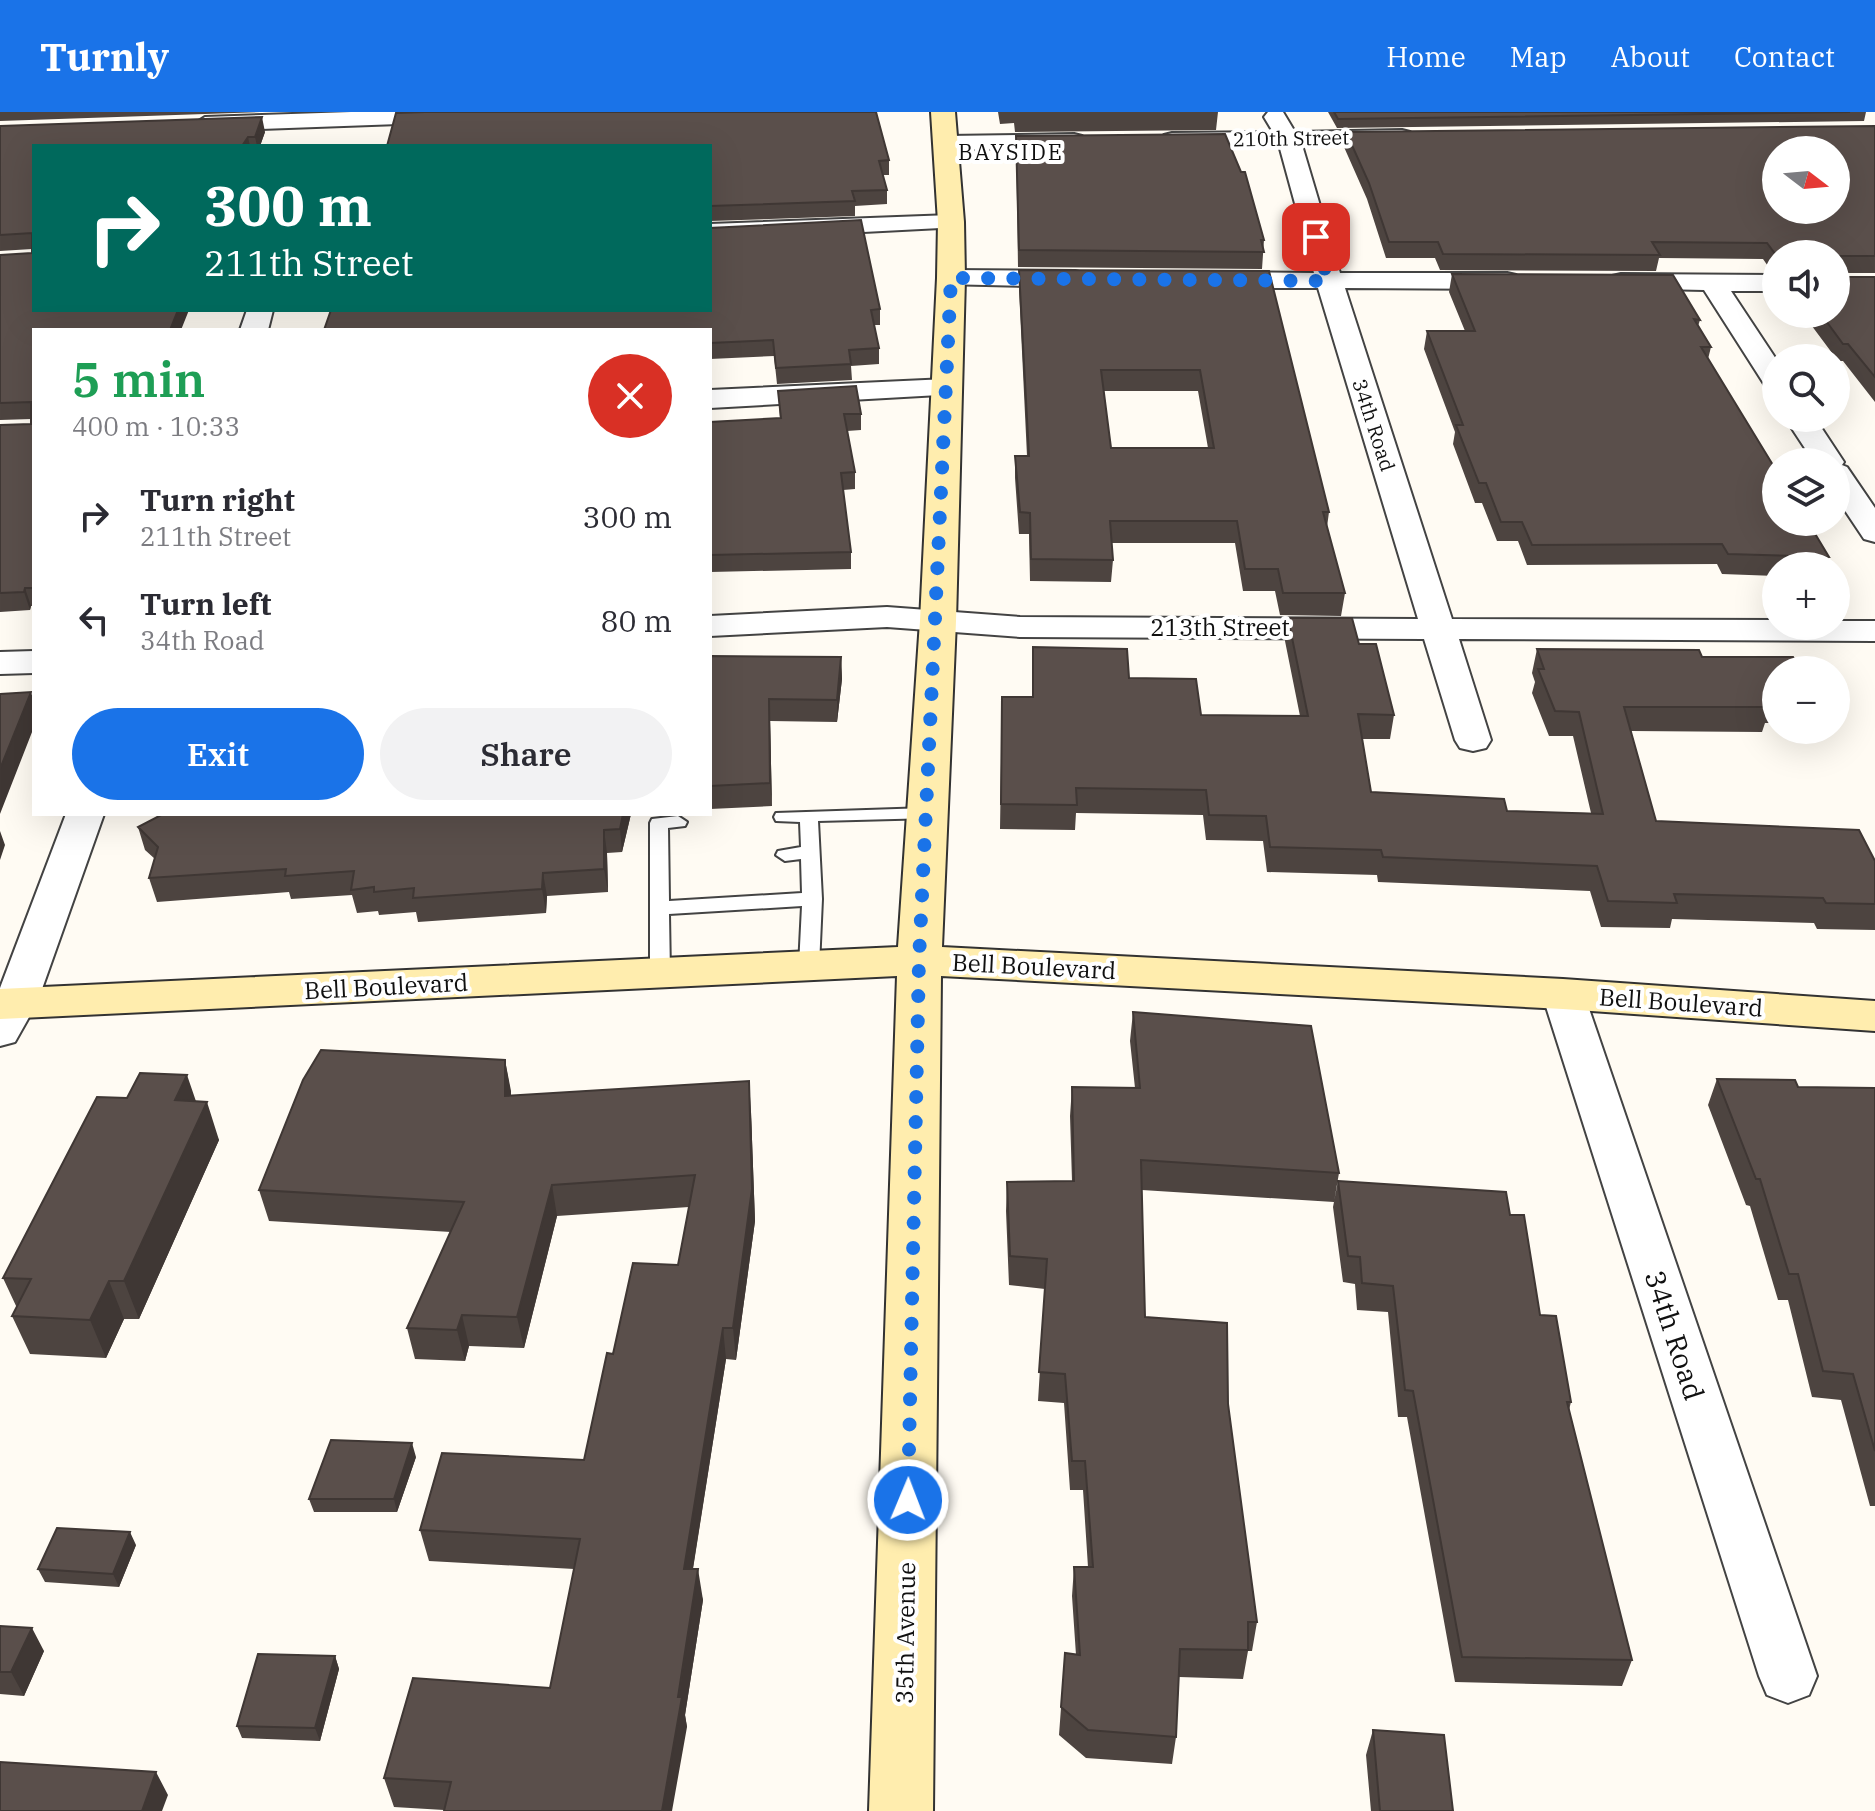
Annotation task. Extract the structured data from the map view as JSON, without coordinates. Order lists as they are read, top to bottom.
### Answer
{
  "streets": {
    "street": [
      "210th Street",
      "34th Road",
      "213th Street",
      "Bell Boulevard",
      "35th Avenue"
    ]
  },
  "crossings": [
    ["210th Street", "34th Road"],
    ["34th Road", "213th Street"],
    ["34th Road", "Bell Boulevard"],
    ["213th Street", "35th Avenue"],
    ["Bell Boulevard", "35th Avenue"]
  ],
  "districts": ["BAYSIDE"],
  "north": "right",
  "page": {
    "header": "Turnly",
    "nav": [
      "Home",
      "Map",
      "About",
      "Contact"
    ],
    "map_buttons": ["+", "−"],
    "turn": ["300 m", "211th Street"],
    "heading": ["5 min", "400 m · 10:33"],
    "list": [
      {
        "name": "Turn right",
        "note": "211th Street",
        "value": "300 m"
      },
      {
        "name": "Turn left",
        "note": "34th Road",
        "value": "80 m"
      }
    ],
    "buttons": ["Exit", "Share"]
  }
}
